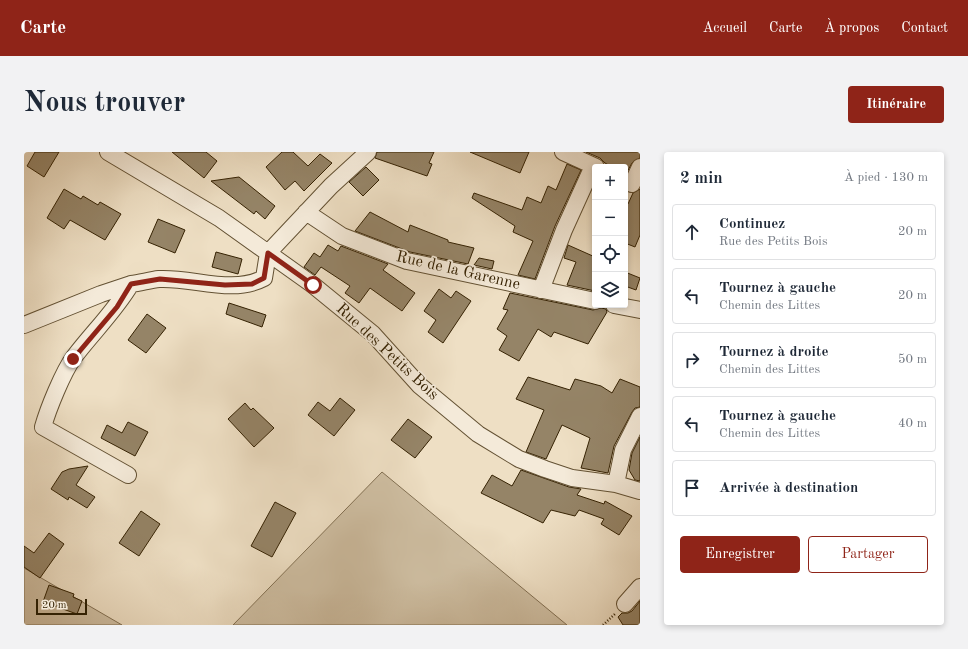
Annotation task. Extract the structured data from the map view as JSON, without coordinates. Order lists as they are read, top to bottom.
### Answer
{
  "streets": {
    "street": ["Rue de la Garenne", "Rue des Petits Bois"]
  },
  "scale_bar": "20 m",
  "page": {
    "header": "Carte",
    "nav": [
      "Accueil",
      "Carte",
      "À propos",
      "Contact"
    ],
    "buttons": [
      "Itinéraire",
      ["Enregistrer", "Partager"]
    ],
    "title": "Nous trouver",
    "heading": ["2 min", "À pied · 130 m"],
    "map_buttons": ["+", "−"],
    "list": [
      ["Continuez", "Rue des Petits Bois", "20 m"],
      ["Tournez à gauche", "Chemin des Littes", "20 m"],
      ["Tournez à droite", "Chemin des Littes", "50 m"],
      ["Tournez à gauche", "Chemin des Littes", "40 m"],
      "Arrivée à destination"
    ],
    "scale": "20 m"
  }
}
